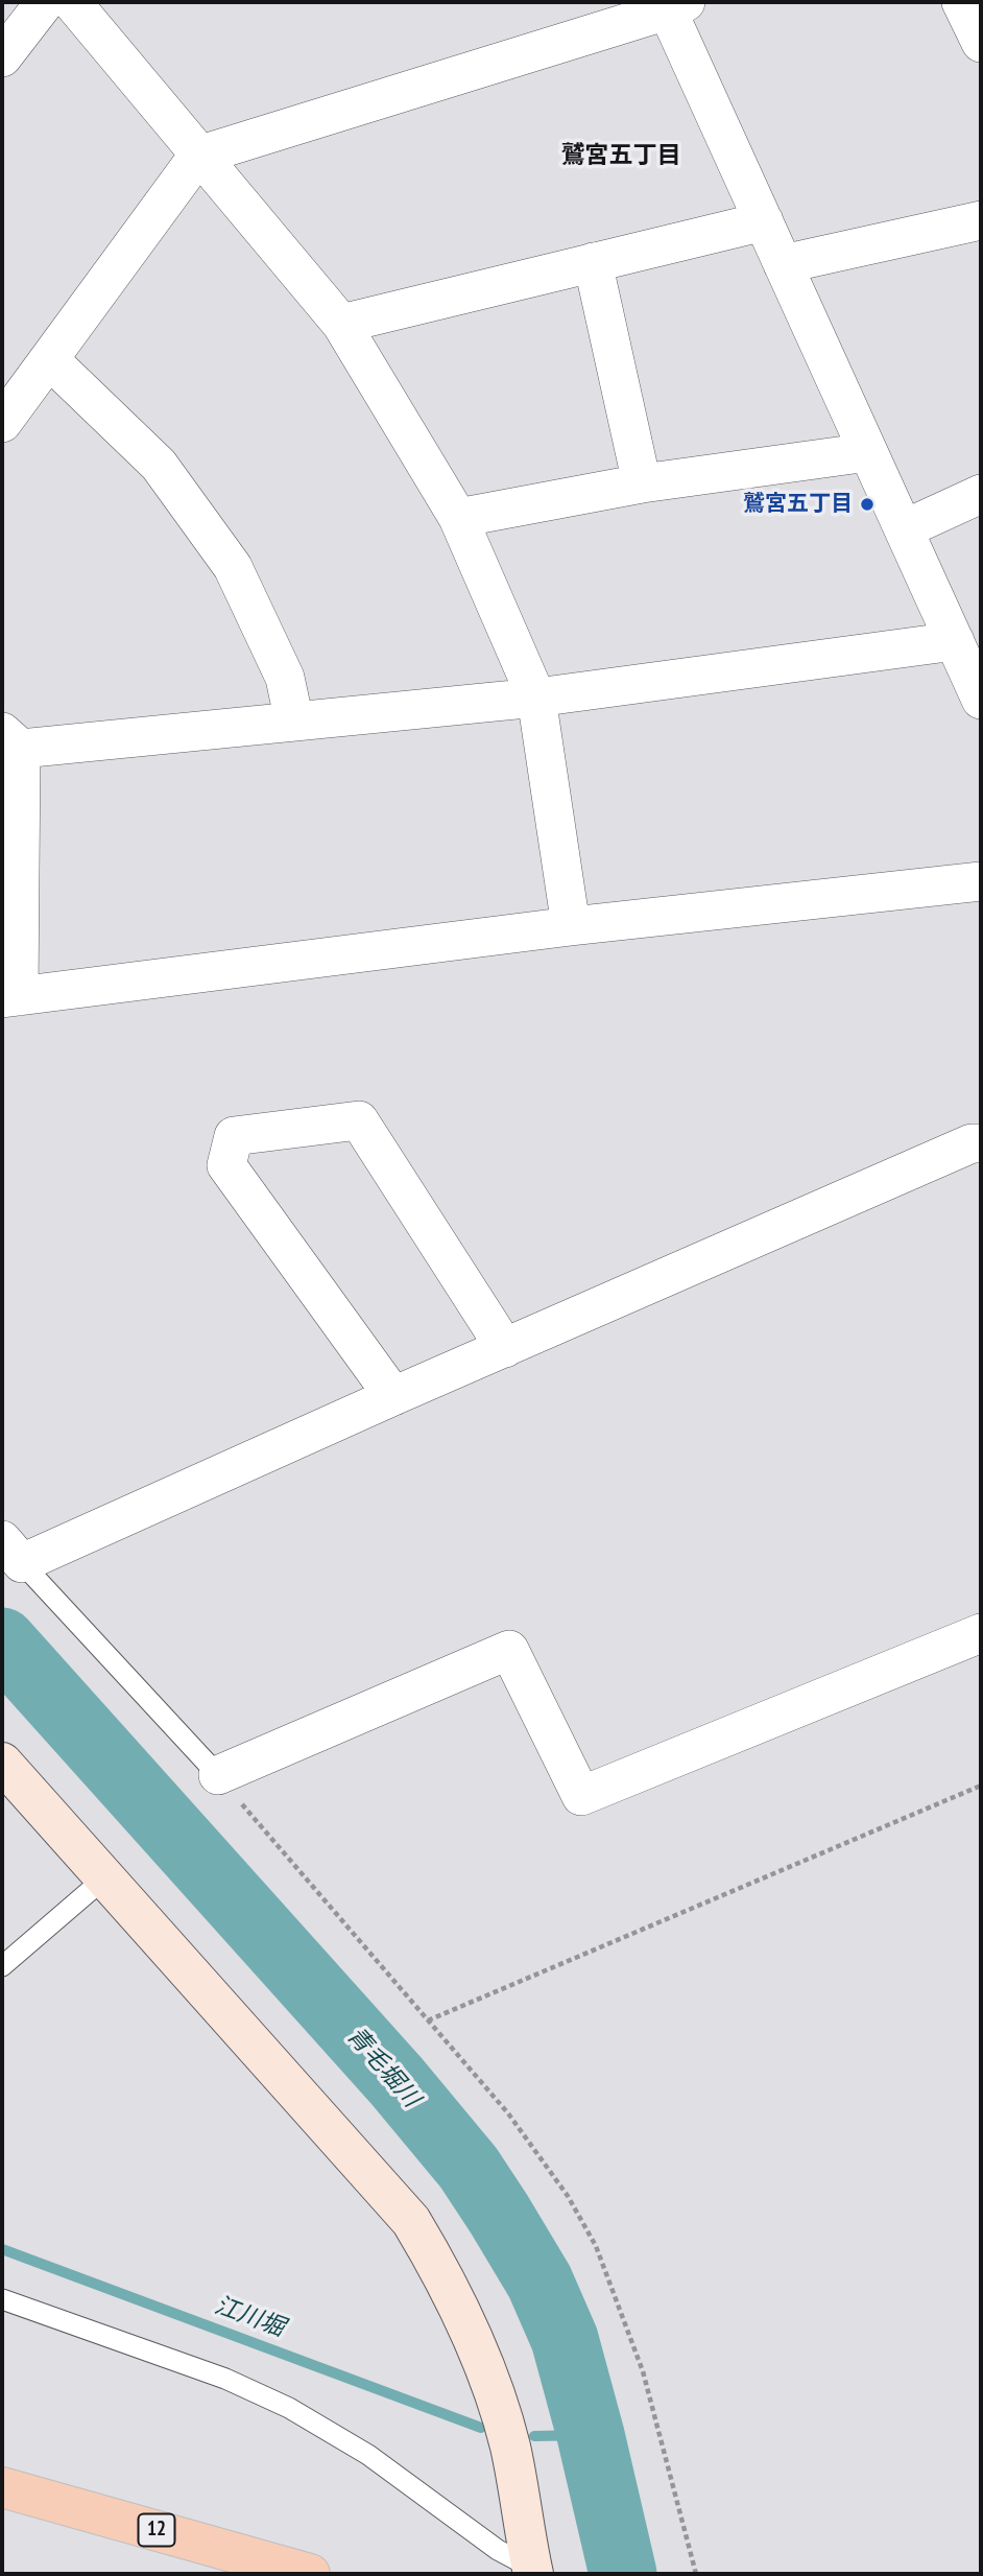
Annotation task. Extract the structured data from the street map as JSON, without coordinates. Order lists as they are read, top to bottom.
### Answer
{
  "streets": {
    "main road": ["12"]
  },
  "districts": ["鷲宮五丁目"],
  "water": ["青毛堀川", "江川堀"],
  "places": ["鷲宮五丁目"]
}
